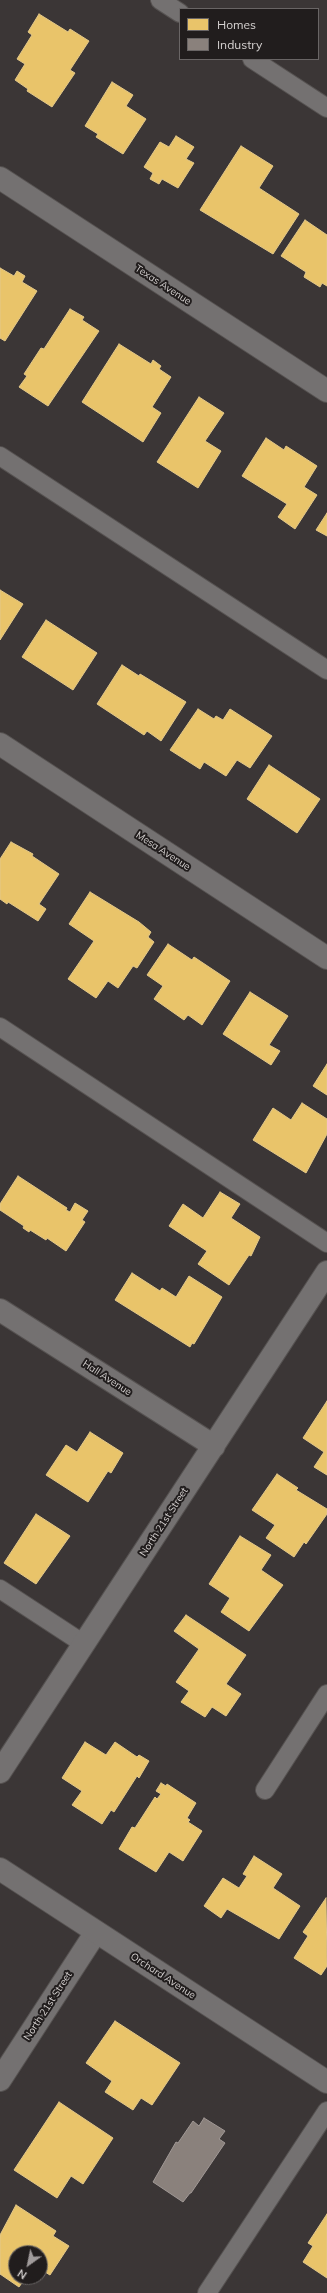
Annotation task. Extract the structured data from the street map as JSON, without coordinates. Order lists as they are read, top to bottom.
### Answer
{
  "streets": {
    "street": [
      "Texas Avenue",
      "Mesa Avenue",
      "Hall Avenue",
      "North 21st Street",
      "Orchard Avenue"
    ]
  },
  "crossings": [
    ["Hall Avenue", "North 21st Street"],
    ["North 21st Street", "Orchard Avenue"]
  ],
  "legend": ["Homes", "Industry"],
  "north": "bottom left"
}
